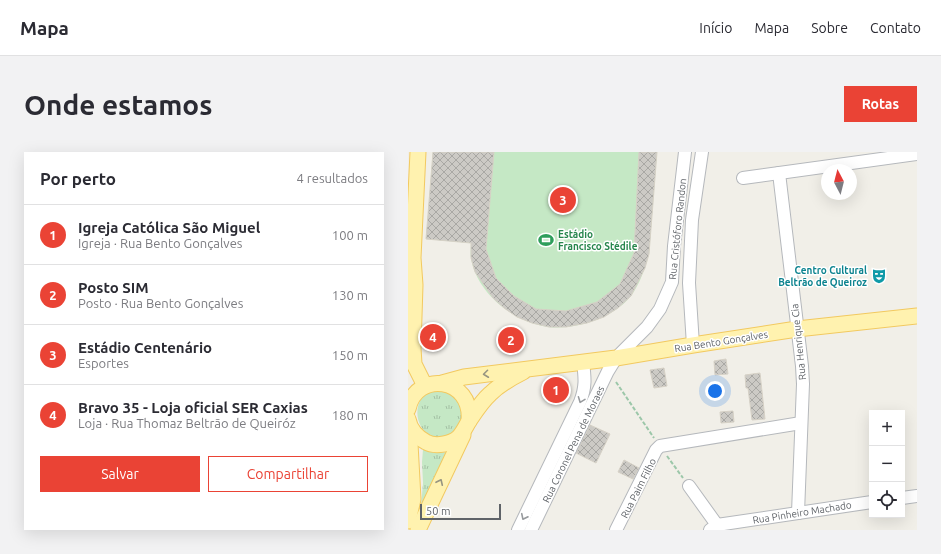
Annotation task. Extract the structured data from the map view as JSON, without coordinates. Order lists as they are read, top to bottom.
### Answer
{
  "streets": {
    "main road": ["Rua Bento Gonçalves"],
    "street": [
      "Rua Cristóforo Randon",
      "Rua Henrique Cia",
      "Rua Coronel Pena de Moraes",
      "Rua Paim Filho",
      "Rua Pinheiro Machado"
    ]
  },
  "crossings": [
    ["Rua Cristóforo Randon", "Rua Bento Gonçalves"],
    ["Rua Cristóforo Randon", "Rua Coronel Pena de Moraes"],
    ["Rua Bento Gonçalves", "Rua Henrique Cia"],
    ["Rua Bento Gonçalves", "Rua Coronel Pena de Moraes"],
    ["Rua Henrique Cia", "Rua Pinheiro Machado"]
  ],
  "places": {
    "sports": ["Estádio Francisco Stédile"],
    "theatre": ["Centro Cultural Beltrão de Queiroz"]
  },
  "scale_bar": "50 m",
  "north": "top",
  "page": {
    "header": "Mapa",
    "nav": [
      "Início",
      "Mapa",
      "Sobre",
      "Contato"
    ],
    "buttons": [
      "Rotas",
      ["Salvar", "Compartilhar"]
    ],
    "title": "Onde estamos",
    "heading": ["Por perto", "4 resultados"],
    "pins": [
      "3",
      "4",
      "2",
      "1"
    ],
    "list": [
      {
        "mark": "1",
        "name": "Igreja Católica São Miguel",
        "note": "Igreja · Rua Bento Gonçalves",
        "value": "100 m"
      },
      {
        "mark": "2",
        "name": "Posto SIM",
        "note": "Posto · Rua Bento Gonçalves",
        "value": "130 m"
      },
      {
        "mark": "3",
        "name": "Estádio Centenário",
        "note": "Esportes",
        "value": "150 m"
      },
      {
        "mark": "4",
        "name": "Bravo 35 - Loja oficial SER Caxias",
        "note": "Loja · Rua Thomaz Beltrão de Queiróz",
        "value": "180 m"
      }
    ],
    "map_buttons": ["+", "−"],
    "scale": "50 m"
  }
}
